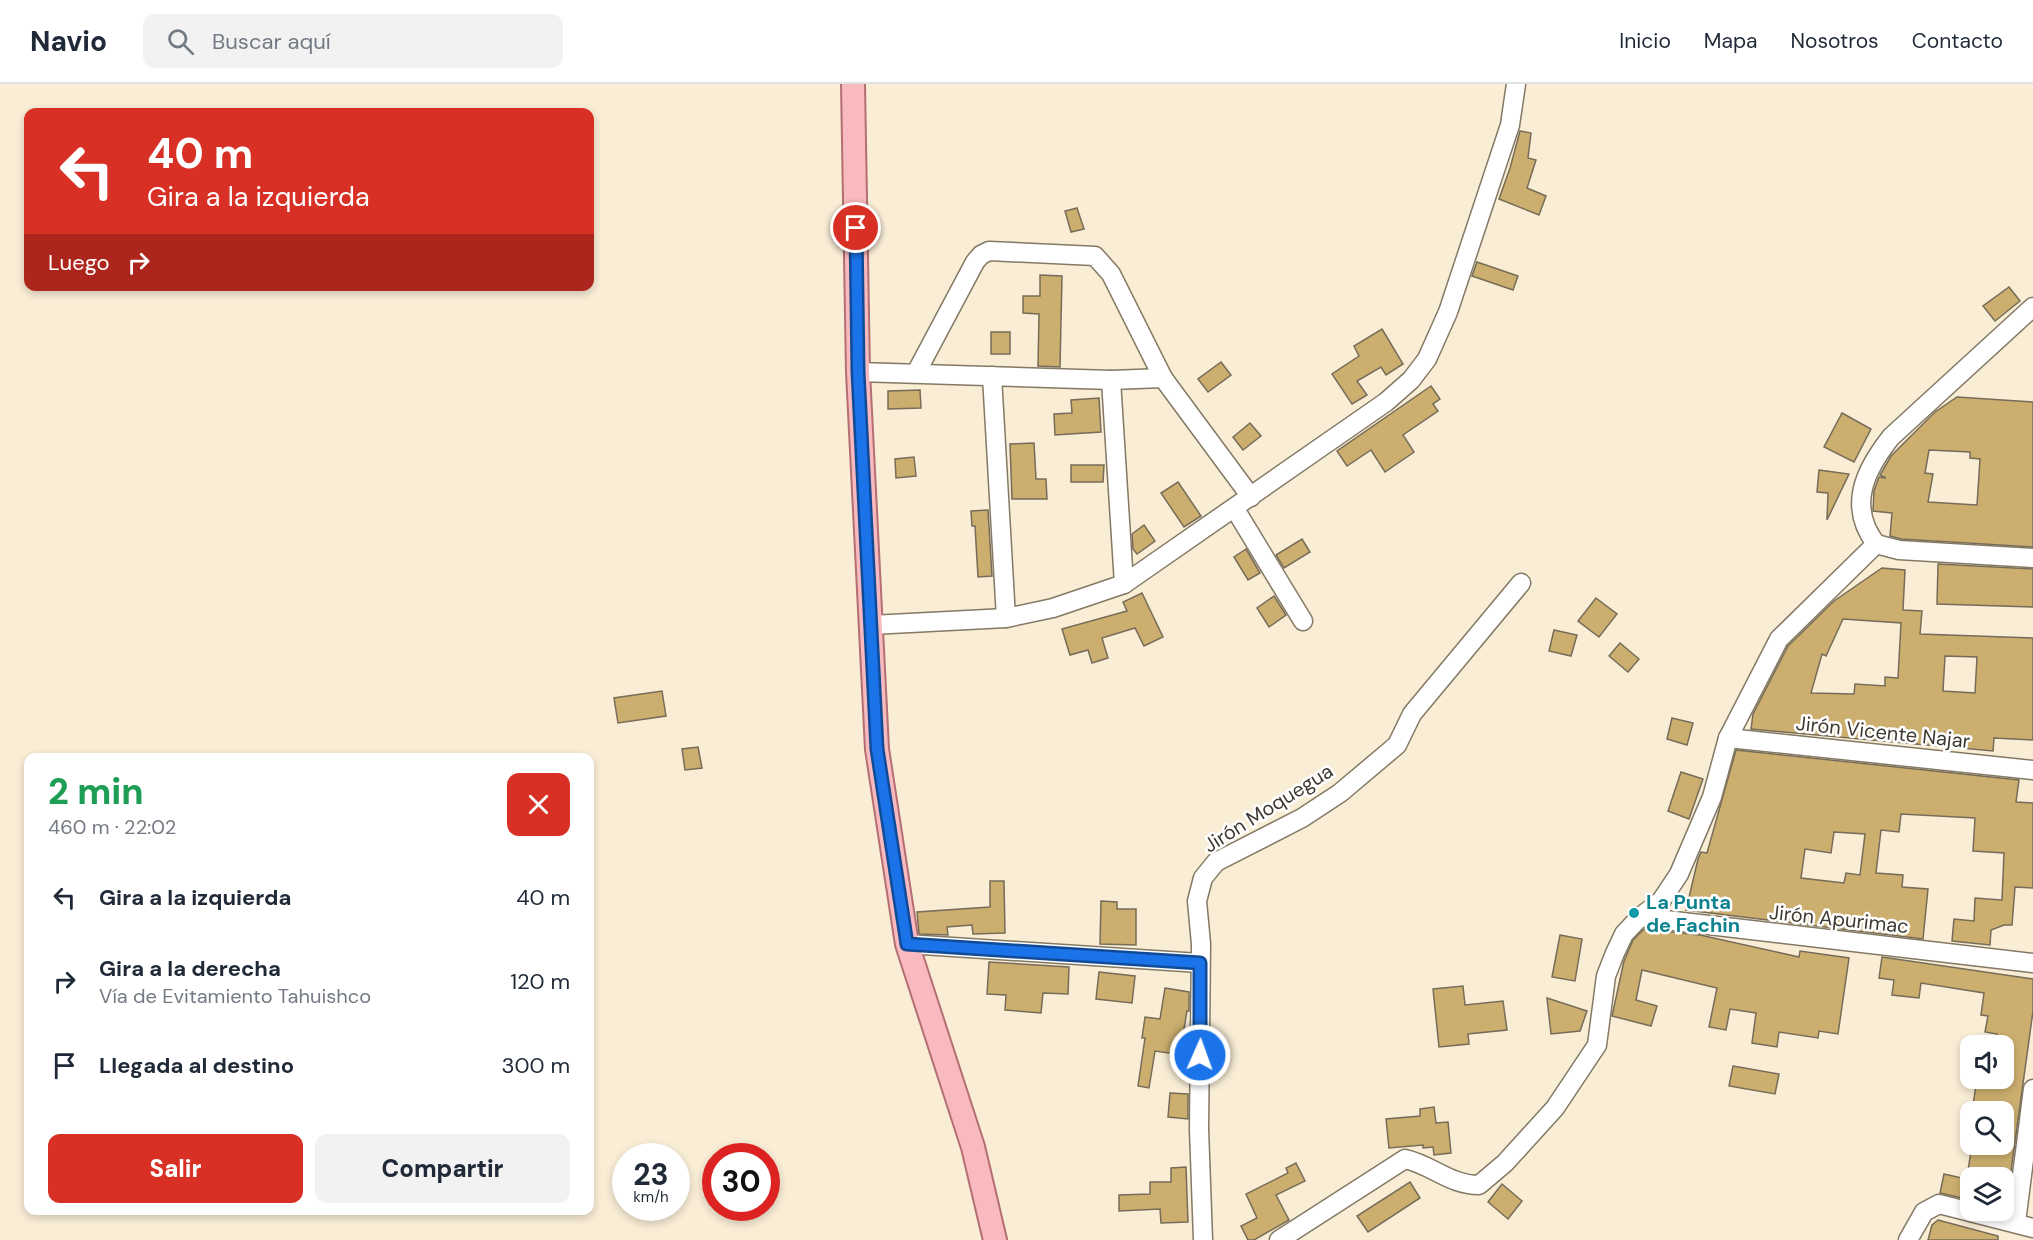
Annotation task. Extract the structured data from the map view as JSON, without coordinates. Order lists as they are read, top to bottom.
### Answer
{
  "streets": {
    "street": ["Jirón Vicente Najar", "Jirón Moquegua", "Jirón Apurimac"]
  },
  "places": ["La Punta de Fachin"],
  "page": {
    "header": "Navio",
    "search": "Buscar aquí",
    "nav": [
      "Inicio",
      "Mapa",
      "Nosotros",
      "Contacto"
    ],
    "turn": ["40 m", "Gira a la izquierda"],
    "then": "Luego",
    "heading": ["2 min", "460 m · 22:02"],
    "list": [
      {
        "name": "Gira a la izquierda",
        "value": "40 m"
      },
      {
        "name": "Gira a la derecha",
        "note": "Vía de Evitamiento Tahuishco",
        "value": "120 m"
      },
      {
        "name": "Llegada al destino",
        "value": "300 m"
      }
    ],
    "buttons": ["Salir", "Compartir"],
    "speed": "23 km/h",
    "limit": "30"
  }
}
